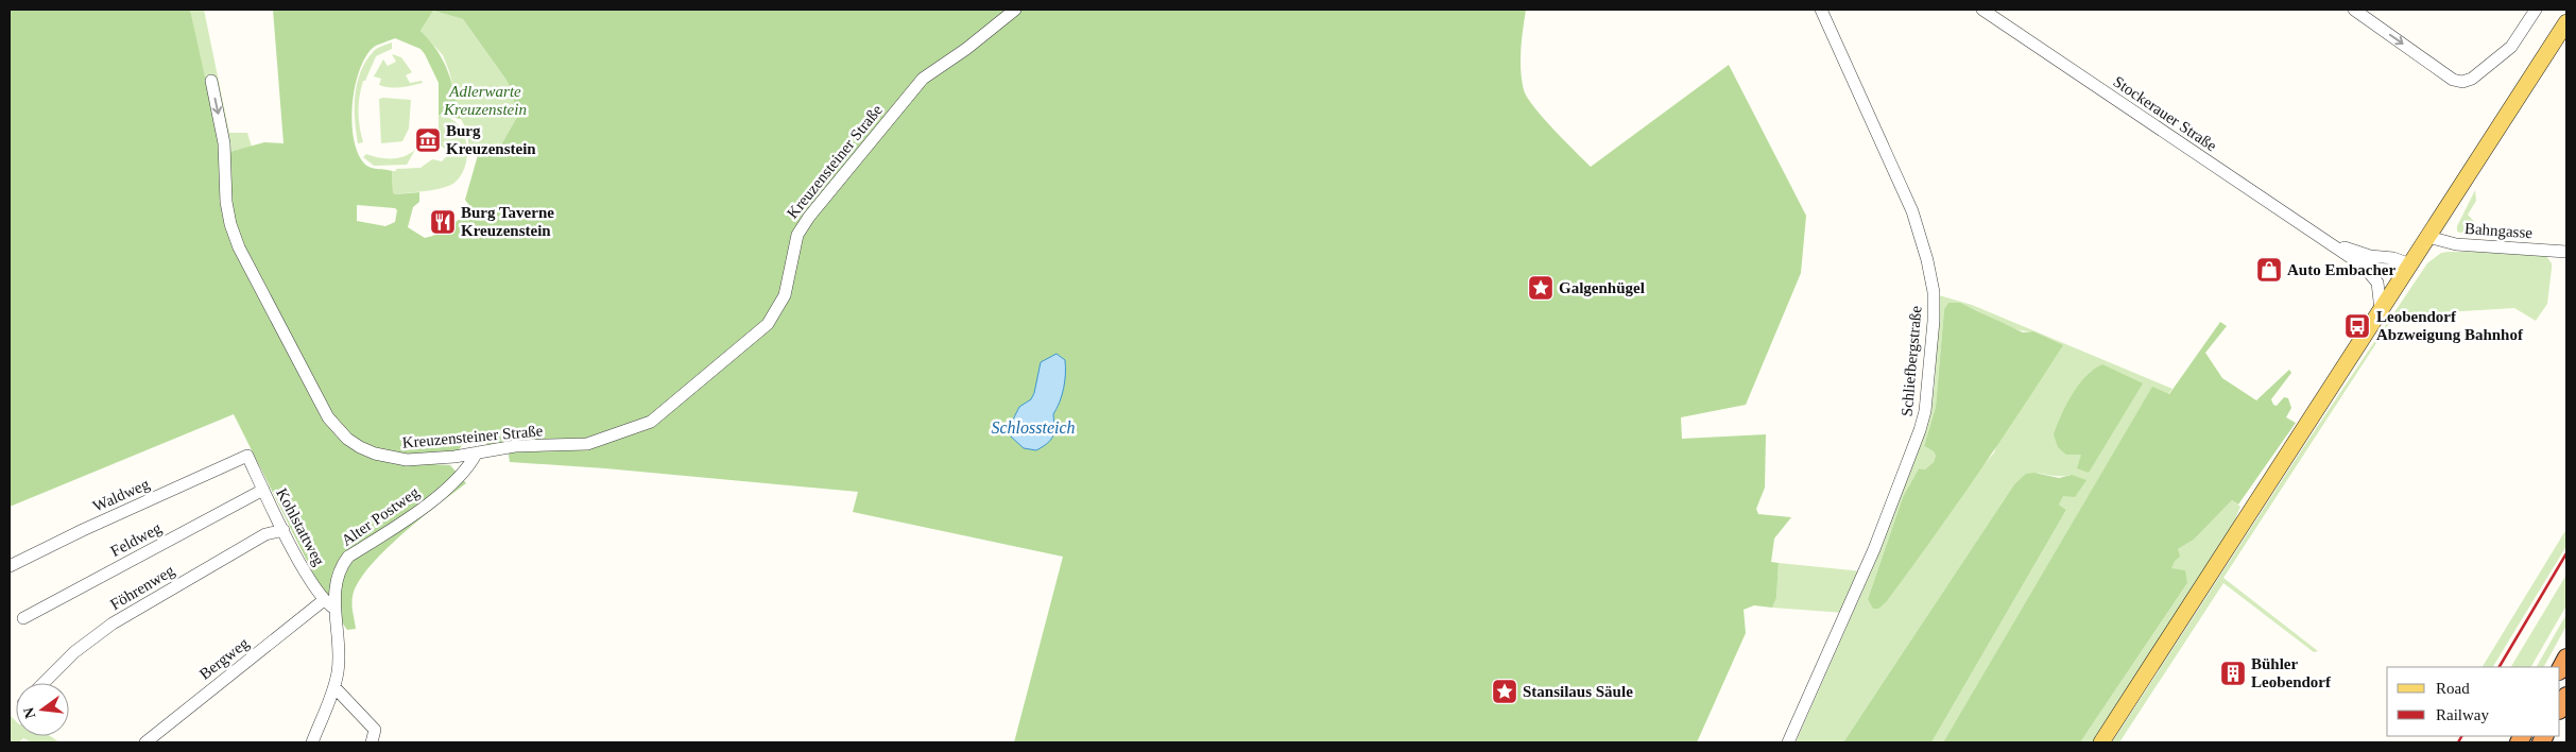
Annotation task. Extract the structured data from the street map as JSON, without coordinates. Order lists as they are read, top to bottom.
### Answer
{
  "streets": {
    "street": [
      "Stockerauer Straße",
      "Kreuzensteiner Straße",
      "Bahngasse",
      "Schliefbergstraße",
      "Waldweg",
      "Alter Postweg",
      "Kohlstattweg",
      "Feldweg",
      "Föhrenweg",
      "Bergweg"
    ]
  },
  "crossings": [
    ["Kreuzensteiner Straße", "Alter Postweg"],
    ["Waldweg", "Kohlstattweg"],
    ["Alter Postweg", "Kohlstattweg"],
    ["Kohlstattweg", "Feldweg"],
    ["Kohlstattweg", "Föhrenweg"],
    ["Kohlstattweg", "Bergweg"]
  ],
  "one_way": ["Kreuzensteiner Straße"],
  "water": ["Schlossteich"],
  "parks": ["Adlerwarte Kreuzenstein"],
  "places": {
    "museum": ["Burg Kreuzenstein"],
    "restaurant": ["Burg Taverne Kreuzenstein"],
    "shop": ["Auto Embacher"],
    "place": ["Galgenhügel", "Stansilaus Säule"],
    "bus stop": ["Leobendorf Abzweigung Bahnhof"],
    "building": ["Bühler Leobendorf"]
  },
  "legend": ["Road", "Railway"],
  "north": "left"
}
